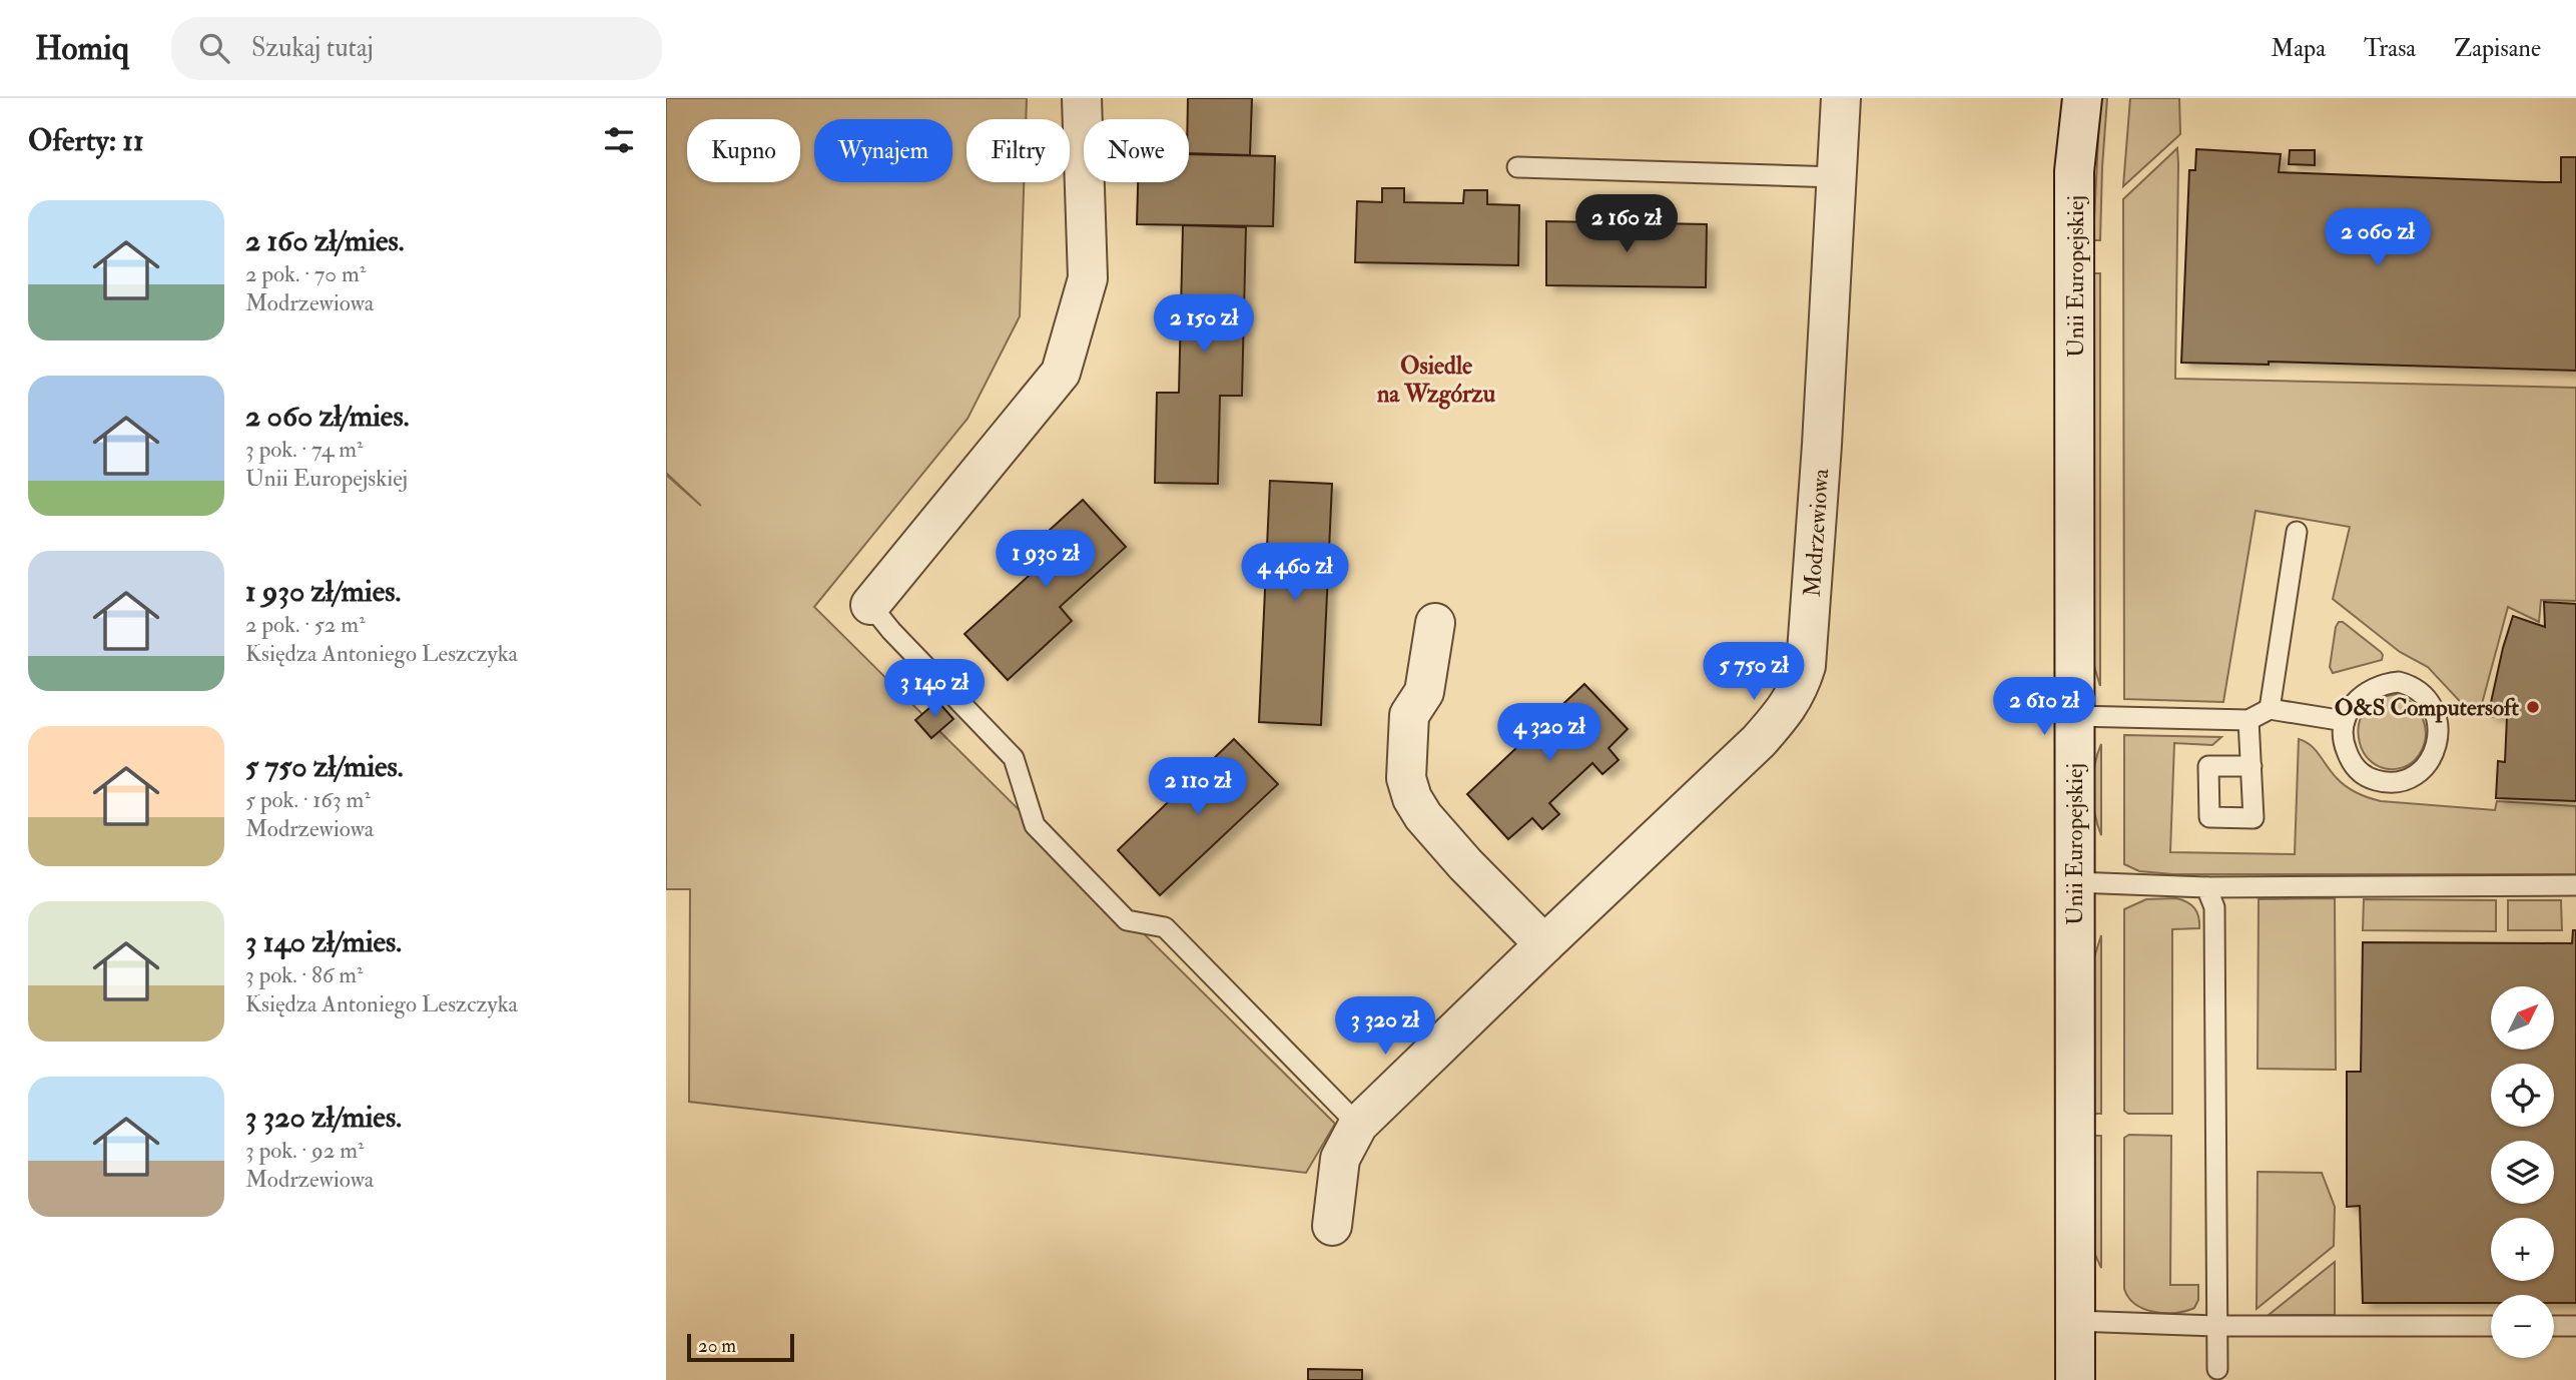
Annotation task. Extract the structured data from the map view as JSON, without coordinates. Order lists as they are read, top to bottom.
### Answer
{
  "streets": {
    "street": ["Unii Europejskiej", "Modrzewiowa"]
  },
  "districts": ["Osiedle na Wzgórzu"],
  "places": ["O&S Computersoft"],
  "scale_bar": "20 m",
  "north": "top right",
  "page": {
    "header": "Homiq",
    "search": "Szukaj tutaj",
    "nav": ["Mapa", "Trasa", "Zapisane"],
    "heading": "Oferty: 11",
    "chip": [
      "Kupno",
      "Wynajem",
      "Filtry",
      "Nowe"
    ],
    "list": [
      {
        "name": "2 160 zł/mies.",
        "note": "2 pok. · 70 m² · Modrzewiowa"
      },
      {
        "name": "2 060 zł/mies.",
        "note": "3 pok. · 74 m² · Unii Europejskiej"
      },
      {
        "name": "1 930 zł/mies.",
        "note": "2 pok. · 52 m² · Księdza Antoniego Leszczyka"
      },
      {
        "name": "5 750 zł/mies.",
        "note": "5 pok. · 163 m² · Modrzewiowa"
      },
      {
        "name": "3 140 zł/mies.",
        "note": "3 pok. · 86 m² · Księdza Antoniego Leszczyka"
      },
      {
        "name": "3 320 zł/mies.",
        "note": "3 pok. · 92 m² · Modrzewiowa"
      }
    ],
    "price": [
      "2 160 zł",
      "2 060 zł",
      "2 150 zł",
      "1 930 zł",
      "4 460 zł",
      "5 750 zł",
      "3 140 zł",
      "2 610 zł",
      "4 320 zł",
      "2 110 zł",
      "3 320 zł"
    ],
    "map_buttons": ["+", "−"],
    "scale": "20 m"
  }
}
